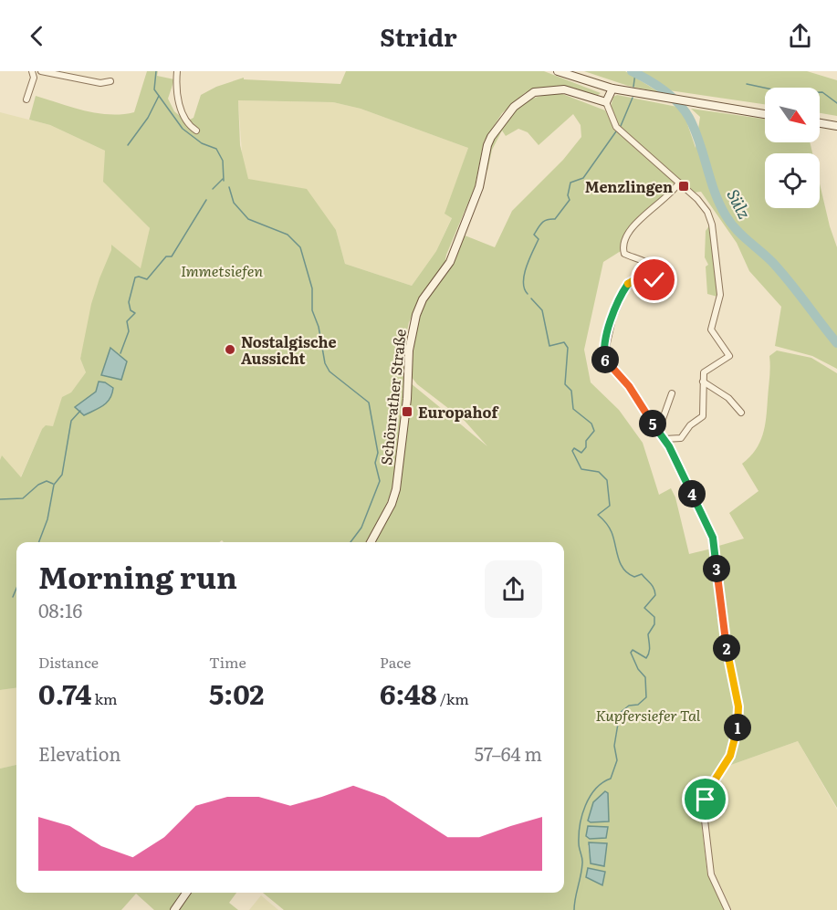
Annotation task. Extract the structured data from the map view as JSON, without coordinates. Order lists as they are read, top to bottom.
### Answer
{
  "streets": {
    "street": ["Schönrather Straße"]
  },
  "water": ["Sülz"],
  "parks": ["Immetsiefen", "Kupfersiefer Tal"],
  "places": {
    "transit": ["Menzlingen", "Europahof"],
    "other": ["Nostalgische Aussicht"]
  },
  "north": "bottom right",
  "page": {
    "header": "Stridr",
    "pins": [
      "6",
      "5",
      "4",
      "3",
      "2",
      "1"
    ],
    "heading": ["Morning run", "08:16"],
    "stats": [
      ["Distance", "0.74 km"],
      ["Time", "5:02"],
      ["Pace", "6:48 /km"]
    ],
    "chart": ["Elevation", "57–64 m"]
  }
}
